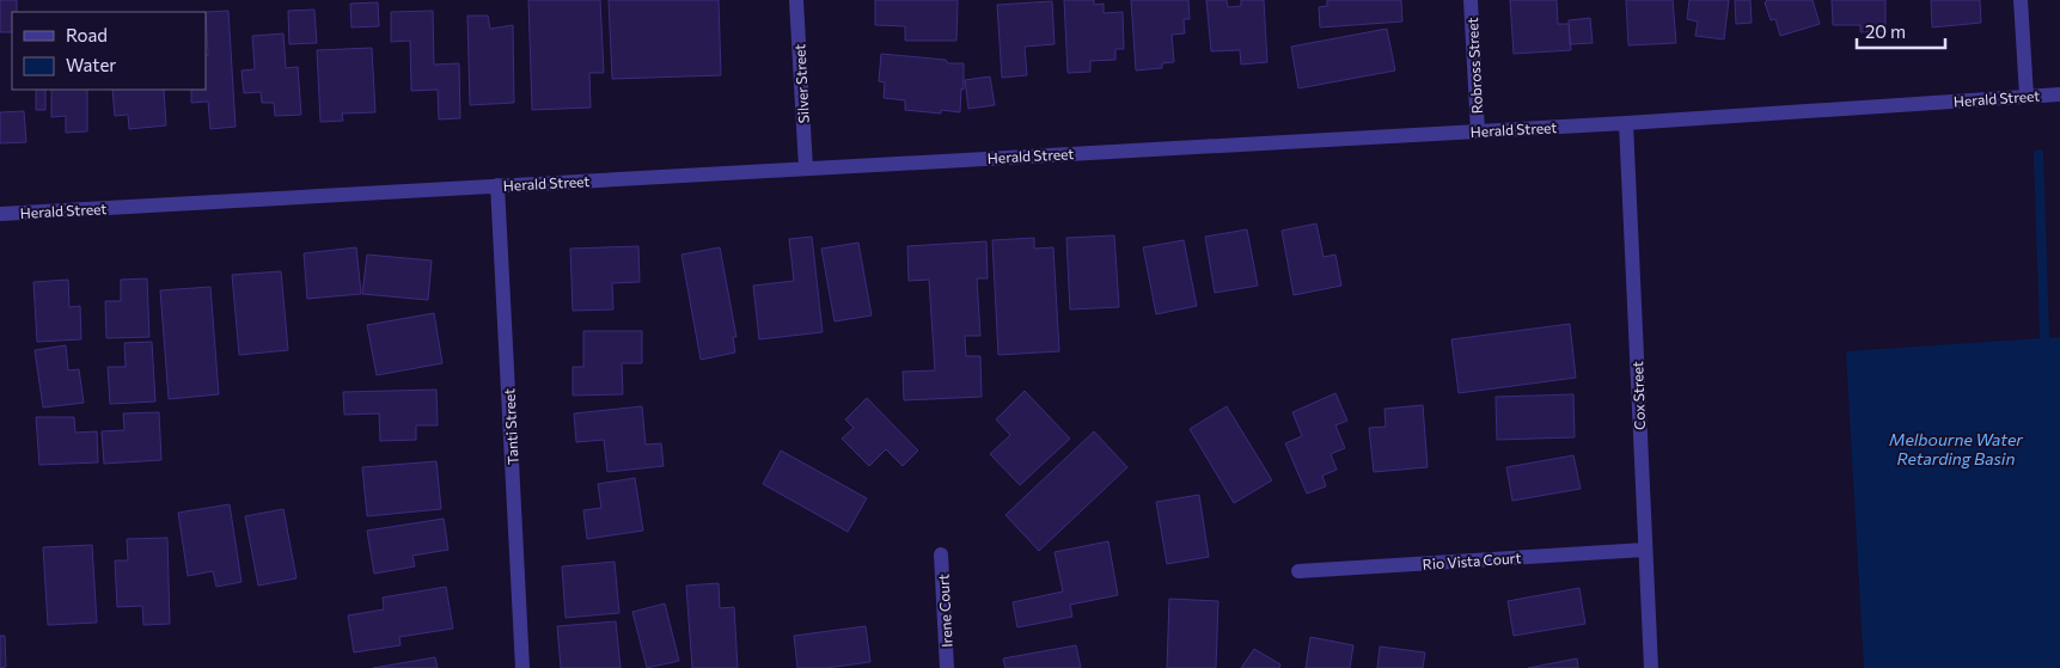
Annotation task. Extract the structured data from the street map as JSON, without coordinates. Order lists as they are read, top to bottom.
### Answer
{
  "streets": {
    "street": [
      "Robross Street",
      "Silver Street",
      "Herald Street",
      "Cox Street",
      "Tanti Street",
      "Rio Vista Court",
      "Irene Court"
    ]
  },
  "crossings": [
    ["Robross Street", "Herald Street"],
    ["Silver Street", "Herald Street"],
    ["Herald Street", "Cox Street"],
    ["Herald Street", "Tanti Street"],
    ["Cox Street", "Rio Vista Court"]
  ],
  "water": ["Melbourne Water Retarding Basin"],
  "legend": ["Road", "Water"],
  "scale_bar": "20 m"
}
